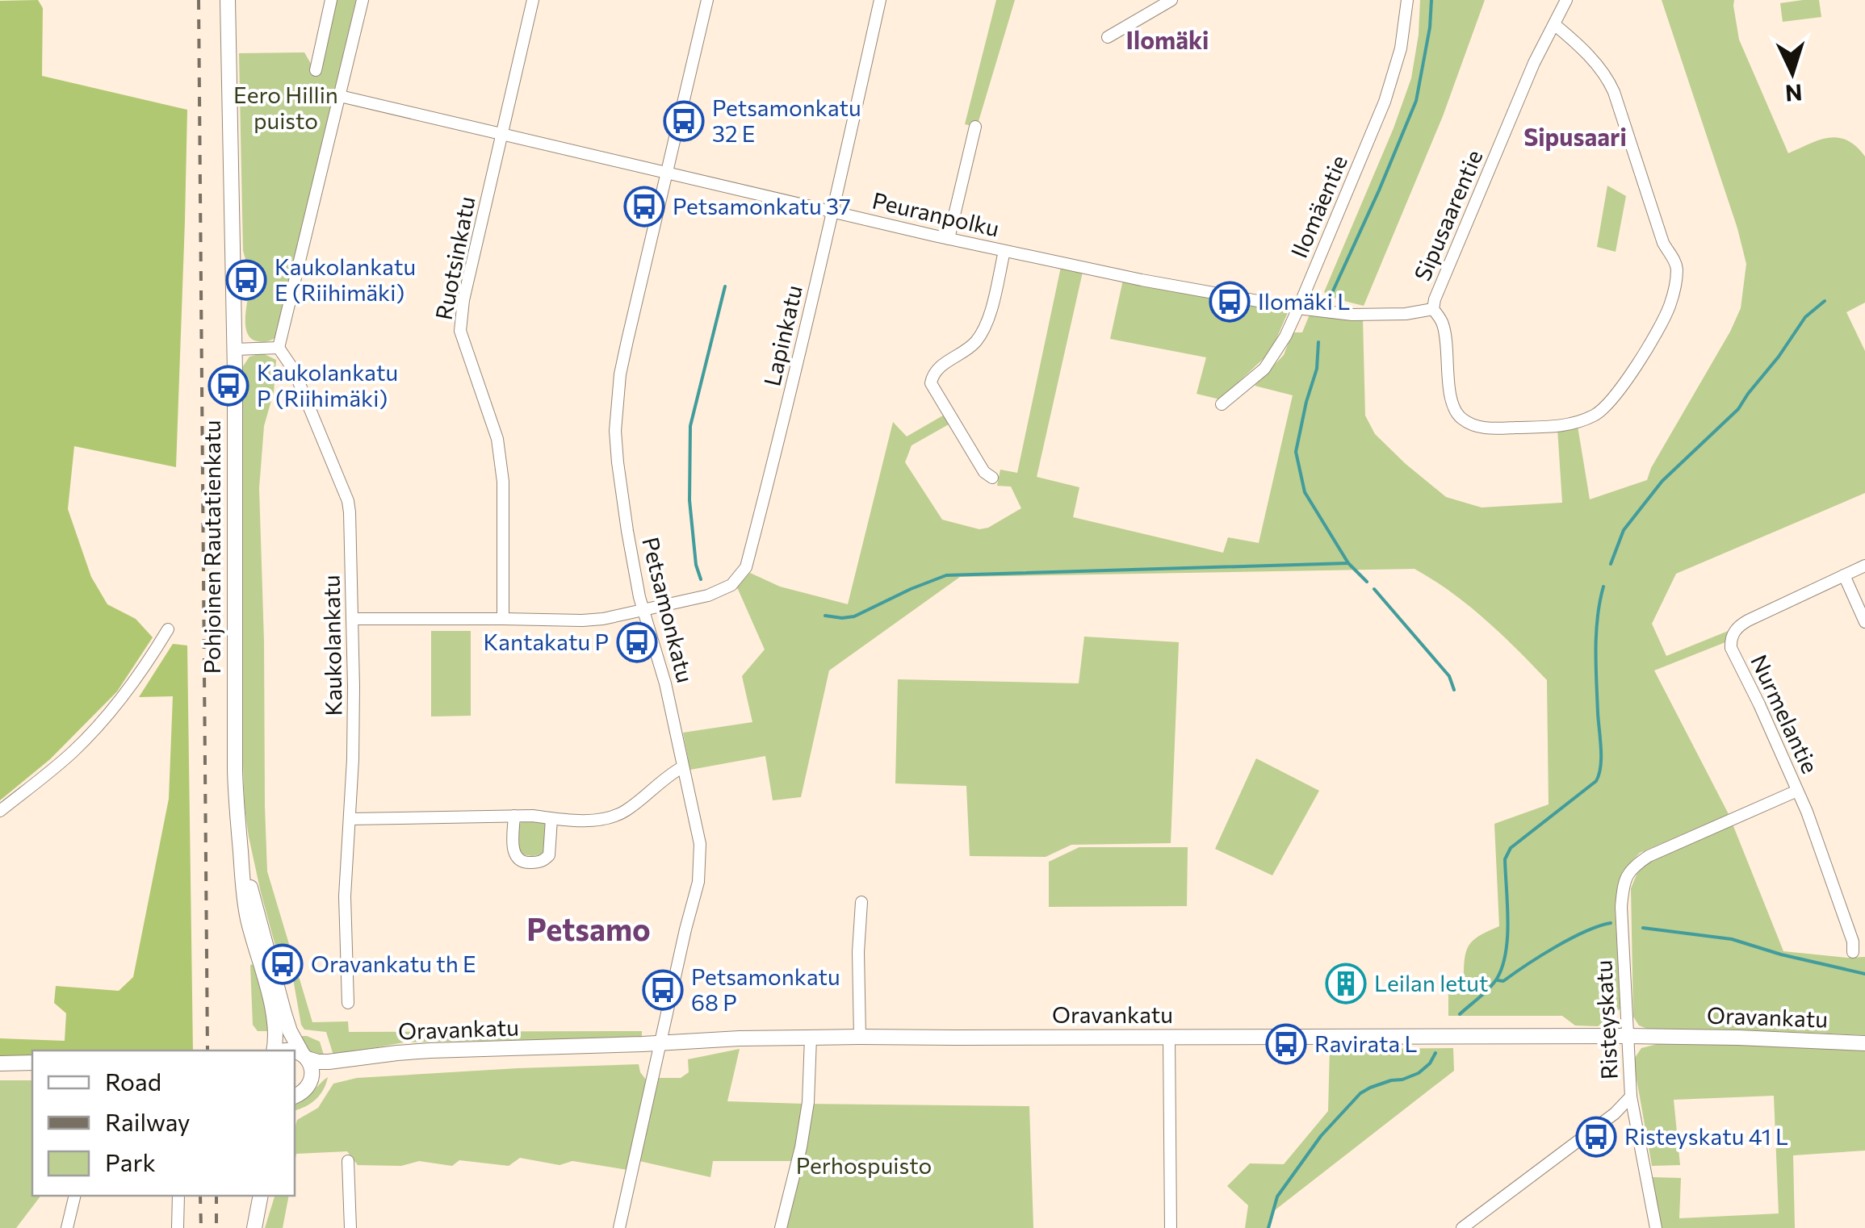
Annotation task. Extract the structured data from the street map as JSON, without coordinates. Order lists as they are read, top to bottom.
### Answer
{
  "streets": {
    "street": [
      "Ilomäentie",
      "Peuranpolku",
      "Sipusaarentie",
      "Ruotsinkatu",
      "Lapinkatu",
      "Pohjoinen Rautatienkatu",
      "Petsamonkatu",
      "Kaukolankatu",
      "Nurmelantie",
      "Oravankatu",
      "Risteyskatu"
    ]
  },
  "crossings": [
    ["Ilomäentie", "Peuranpolku"],
    ["Peuranpolku", "Sipusaarentie"],
    ["Peuranpolku", "Ruotsinkatu"],
    ["Peuranpolku", "Lapinkatu"],
    ["Peuranpolku", "Petsamonkatu"],
    ["Ruotsinkatu", "Lapinkatu"],
    ["Lapinkatu", "Petsamonkatu"],
    ["Lapinkatu", "Kaukolankatu"],
    ["Pohjoinen Rautatienkatu", "Oravankatu"],
    ["Petsamonkatu", "Oravankatu"],
    ["Nurmelantie", "Risteyskatu"],
    ["Oravankatu", "Risteyskatu"]
  ],
  "districts": ["Ilomäki", "Sipusaari", "Petsamo"],
  "parks": ["Eero Hillin puisto", "Perhospuisto"],
  "places": {
    "bus stop": [
      "Petsamonkatu 32 E",
      "Petsamonkatu 37",
      "Kaukolankatu E (Riihimäki)",
      "Ilomäki L",
      "Kaukolankatu P (Riihimäki)",
      "Kantakatu P",
      "Oravankatu th E",
      "Petsamonkatu 68 P",
      "Ravirata L",
      "Risteyskatu 41 L"
    ],
    "building": ["Leilan letut"]
  },
  "legend": ["Road", "Railway", "Park"],
  "north": "bottom"
}
